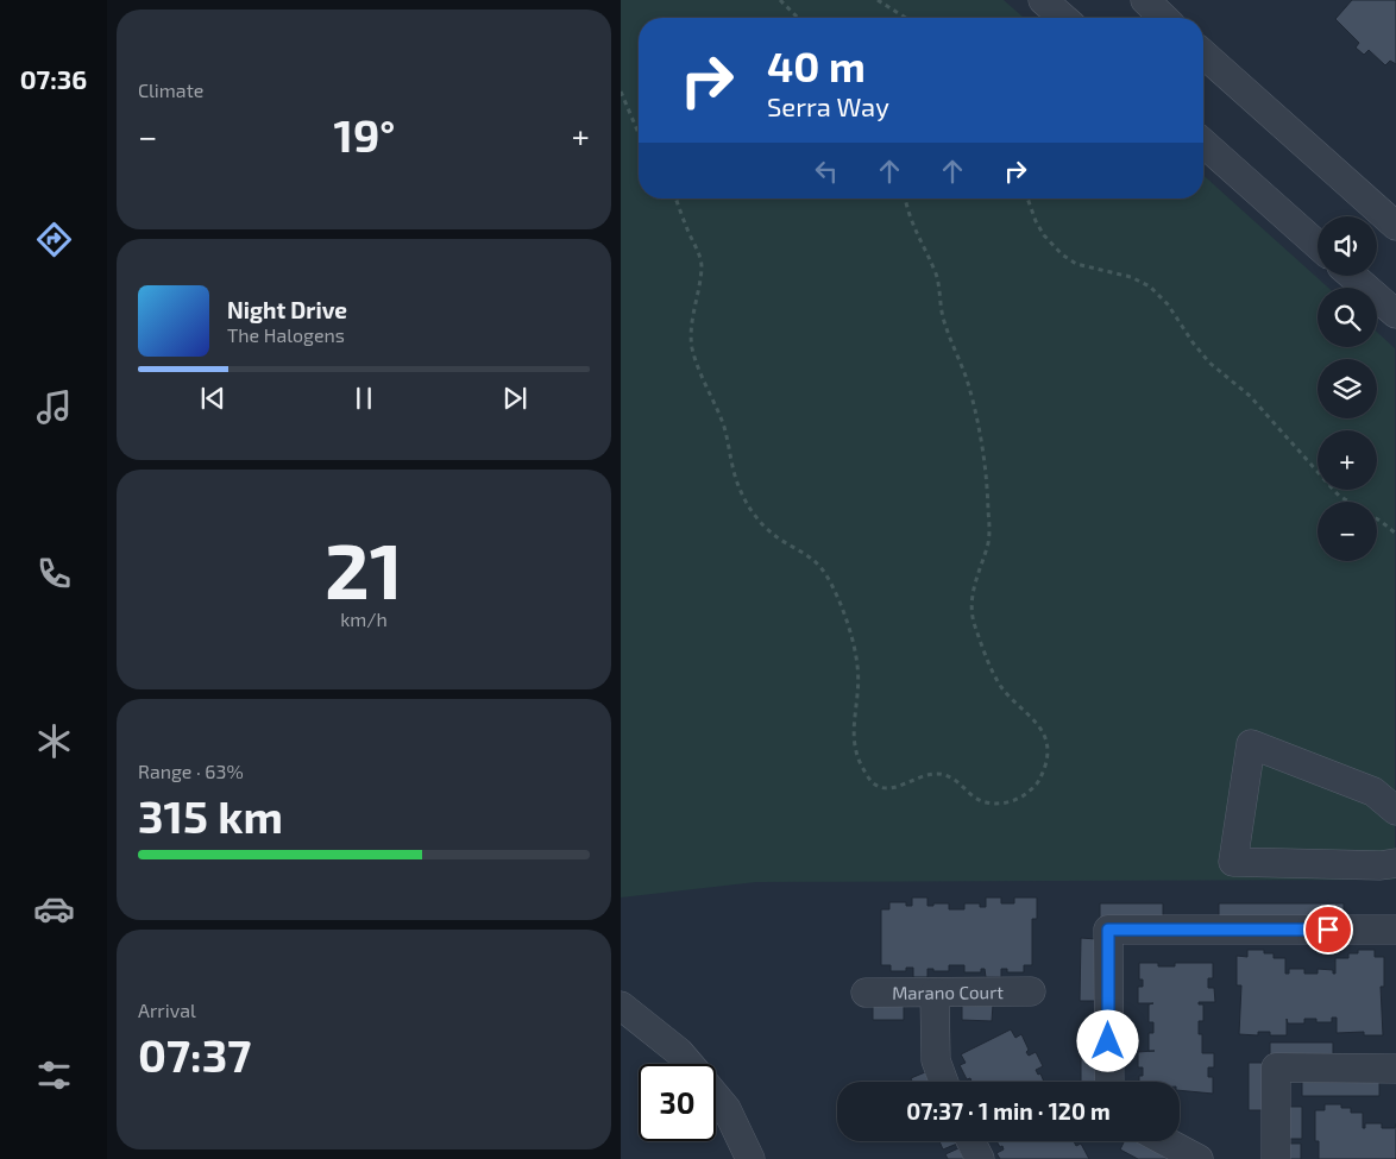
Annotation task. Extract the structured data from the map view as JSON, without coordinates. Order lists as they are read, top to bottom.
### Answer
{
  "streets": {
    "street": ["Marano Court"]
  },
  "page": {
    "tabs": "07:36",
    "tile": [
      "Climate",
      ["21", "km/h"],
      ["Range · 63%", "315 km"],
      ["Arrival", "07:37"]
    ],
    "turn": ["40 m", "Serra Way"],
    "heat": ["−", "19°", "+"],
    "map_buttons": ["+", "−"],
    "song": ["Night Drive", "The Halogens"],
    "limit": "30",
    "trip": "07:37 · 1 min · 120 m"
  }
}
